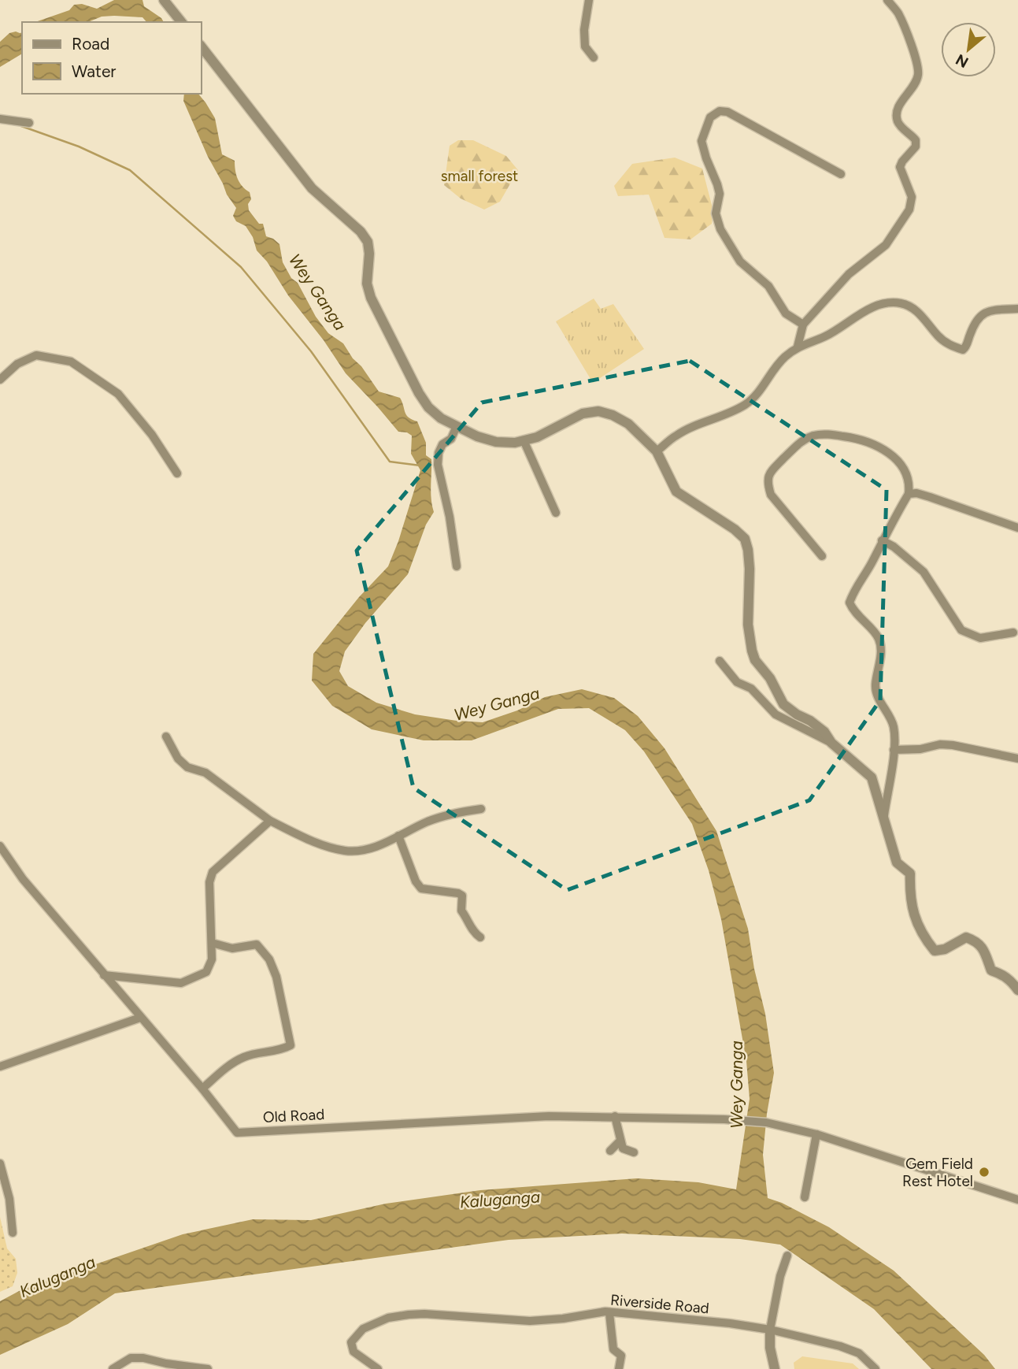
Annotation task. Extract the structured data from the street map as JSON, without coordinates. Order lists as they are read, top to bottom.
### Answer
{
  "streets": {
    "street": ["Old Road", "Riverside Road"]
  },
  "water": ["Wey Ganga", "Kaluganga"],
  "parks": ["small forest"],
  "places": ["Gem Field Rest Hotel"],
  "legend": ["Road", "Water"],
  "north": "bottom left"
}
